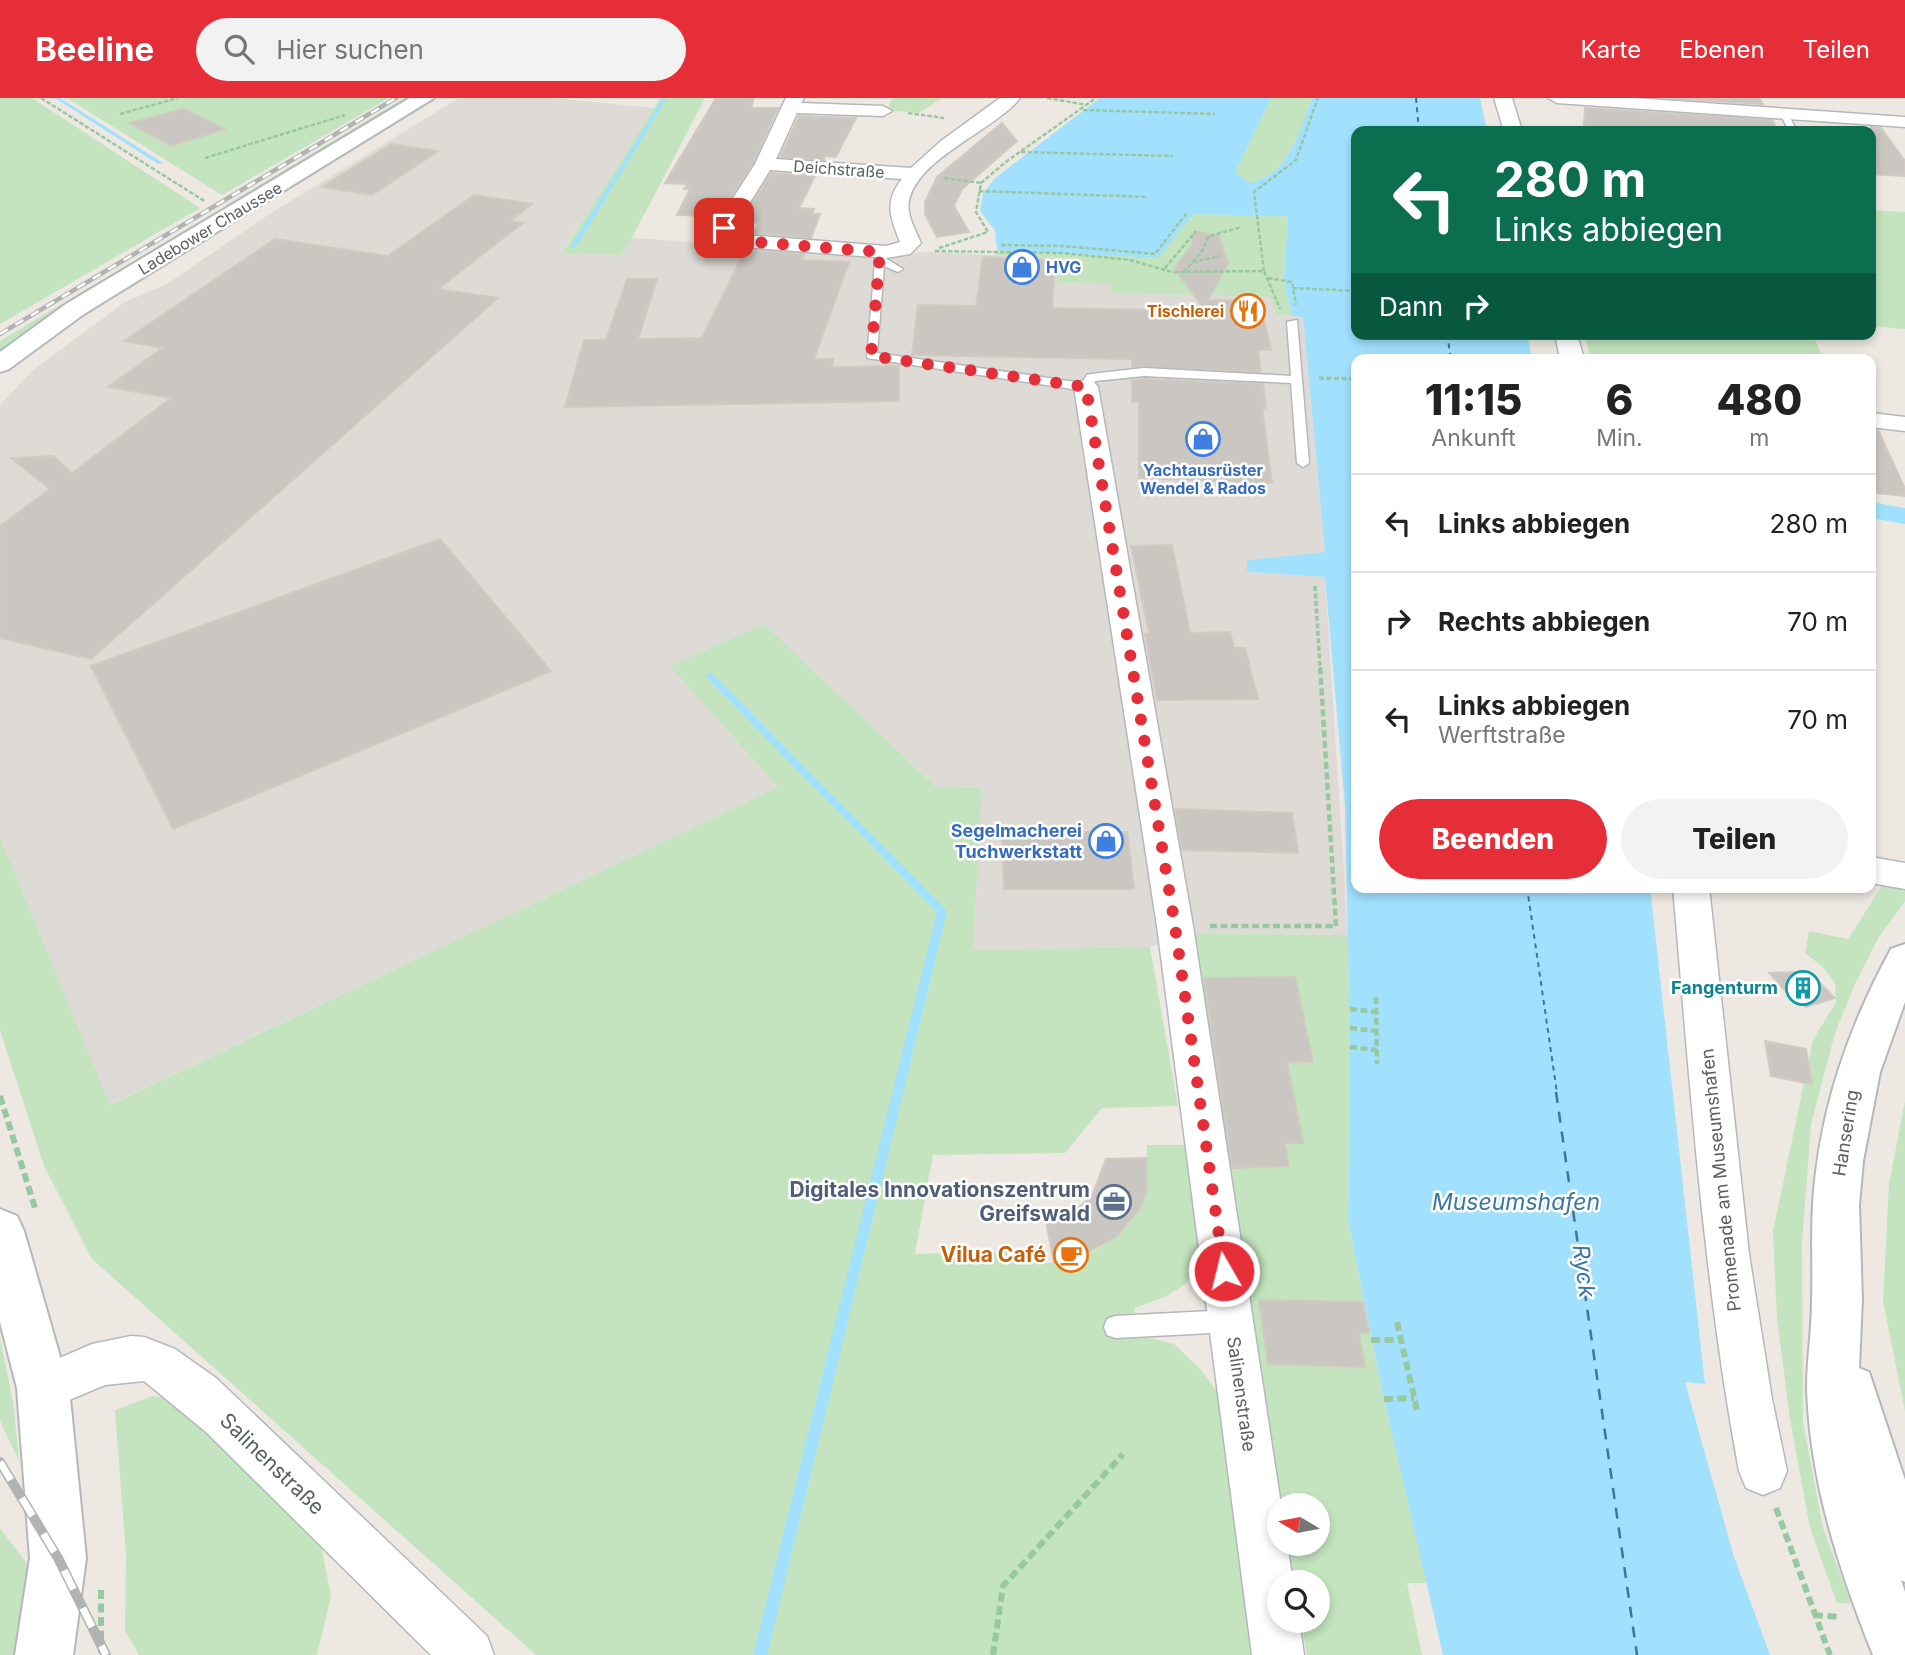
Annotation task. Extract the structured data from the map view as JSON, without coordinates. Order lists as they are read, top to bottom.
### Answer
{
  "streets": {
    "street": [
      "Deichstraße",
      "Ladebower Chaussee",
      "Hansering",
      "Promenade am Museumshafen",
      "Salinenstraße"
    ]
  },
  "water": ["Museumshafen", "Ryck"],
  "places": {
    "shop": ["HVG", "Yachtausrüster Wendel & Rados", "Segelmacherei Tuchwerkstatt"],
    "restaurant": ["Tischlerei"],
    "building": ["Fangenturm"],
    "office": ["Digitales Innovationszentrum Greifswald"],
    "cafe": ["Vilua Café"]
  },
  "north": "left",
  "page": {
    "header": "Beeline",
    "search": "Hier suchen",
    "nav": ["Karte", "Ebenen", "Teilen"],
    "turn": ["280 m", "Links abbiegen"],
    "then": "Dann",
    "eta": [
      "11:15",
      "Ankunft",
      "6",
      "Min.",
      "480",
      "m"
    ],
    "list": [
      {
        "name": "Links abbiegen",
        "value": "280 m"
      },
      {
        "name": "Rechts abbiegen",
        "value": "70 m"
      },
      {
        "name": "Links abbiegen",
        "note": "Werftstraße",
        "value": "70 m"
      }
    ],
    "buttons": ["Beenden", "Teilen"]
  }
}
